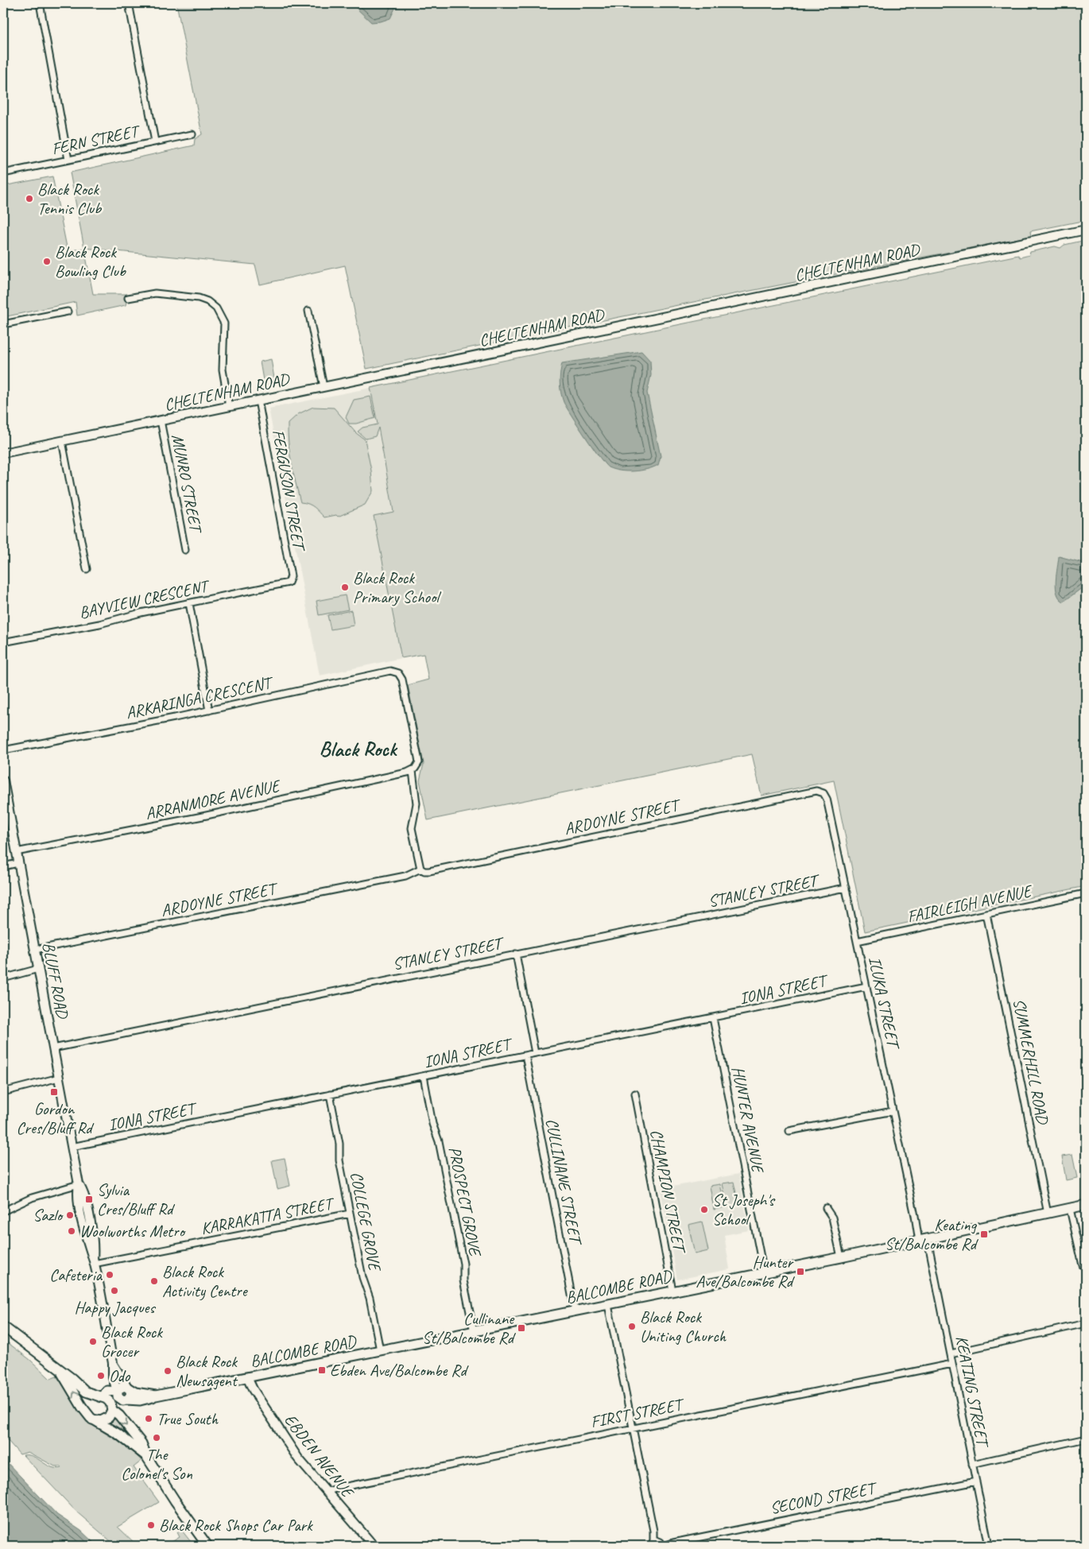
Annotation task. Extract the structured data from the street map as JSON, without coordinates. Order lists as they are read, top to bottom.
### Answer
{
  "streets": {
    "main road": ["BALCOMBE ROAD"],
    "street": [
      "FERN STREET",
      "CHELTENHAM ROAD",
      "MUNRO STREET",
      "FERGUSON STREET",
      "BAYVIEW CRESCENT",
      "ARKARINGA CRESCENT",
      "ARRANMORE AVENUE",
      "ARDOYNE STREET",
      "STANLEY STREET",
      "FAIRLEIGH AVENUE",
      "BLUFF ROAD",
      "IONA STREET",
      "ILUKA STREET",
      "SUMMERHILL ROAD",
      "HUNTER AVENUE",
      "CULLINANE STREET",
      "CHAMPION STREET",
      "PROSPECT GROVE",
      "KARRAKATTA STREET",
      "COLLEGE GROVE",
      "KEATING STREET",
      "FIRST STREET",
      "EBDEN AVENUE",
      "SECOND STREET"
    ]
  },
  "crossings": [
    ["CHELTENHAM ROAD", "MUNRO STREET"],
    ["CHELTENHAM ROAD", "FERGUSON STREET"],
    ["FERGUSON STREET", "BAYVIEW CRESCENT"],
    ["ARKARINGA CRESCENT", "ARRANMORE AVENUE"],
    ["ARRANMORE AVENUE", "BLUFF ROAD"],
    ["ARDOYNE STREET", "BLUFF ROAD"],
    ["ARDOYNE STREET", "ILUKA STREET"],
    ["STANLEY STREET", "BLUFF ROAD"],
    ["STANLEY STREET", "ILUKA STREET"],
    ["FAIRLEIGH AVENUE", "ILUKA STREET"],
    ["FAIRLEIGH AVENUE", "SUMMERHILL ROAD"],
    ["BLUFF ROAD", "IONA STREET"],
    ["BLUFF ROAD", "KARRAKATTA STREET"],
    ["BLUFF ROAD", "BALCOMBE ROAD"],
    ["IONA STREET", "ILUKA STREET"],
    ["IONA STREET", "HUNTER AVENUE"],
    ["IONA STREET", "CULLINANE STREET"],
    ["IONA STREET", "PROSPECT GROVE"],
    ["IONA STREET", "COLLEGE GROVE"],
    ["ILUKA STREET", "BALCOMBE ROAD"],
    ["ILUKA STREET", "KEATING STREET"],
    ["SUMMERHILL ROAD", "BALCOMBE ROAD"],
    ["HUNTER AVENUE", "BALCOMBE ROAD"],
    ["CULLINANE STREET", "BALCOMBE ROAD"],
    ["CHAMPION STREET", "BALCOMBE ROAD"],
    ["PROSPECT GROVE", "BALCOMBE ROAD"],
    ["KARRAKATTA STREET", "COLLEGE GROVE"],
    ["COLLEGE GROVE", "BALCOMBE ROAD"],
    ["BALCOMBE ROAD", "KEATING STREET"],
    ["BALCOMBE ROAD", "EBDEN AVENUE"],
    ["KEATING STREET", "FIRST STREET"],
    ["KEATING STREET", "SECOND STREET"],
    ["FIRST STREET", "EBDEN AVENUE"]
  ],
  "districts": ["Black Rock"],
  "places": {
    "other": [
      "Black Rock Tennis Club",
      "Black Rock Bowling Club",
      "Black Rock Primary School",
      "St Joseph's School",
      "Sazlo",
      "Woolworths Metro",
      "Cafeteria",
      "Black Rock Activity Centre",
      "Happy Jacques",
      "Black Rock Uniting Church",
      "Black Rock Grocer",
      "Black Rock Newsagent",
      "Odo",
      "True South",
      "The Colonel's Son",
      "Black Rock Shops Car Park"
    ],
    "transit": [
      "Gordon Cres/Bluff Rd",
      "Sylvia Cres/Bluff Rd",
      "Keating St/Balcombe Rd",
      "Hunter Ave/Balcombe Rd",
      "Cullinane St/Balcombe Rd",
      "Ebden Ave/Balcombe Rd"
    ]
  }
}
